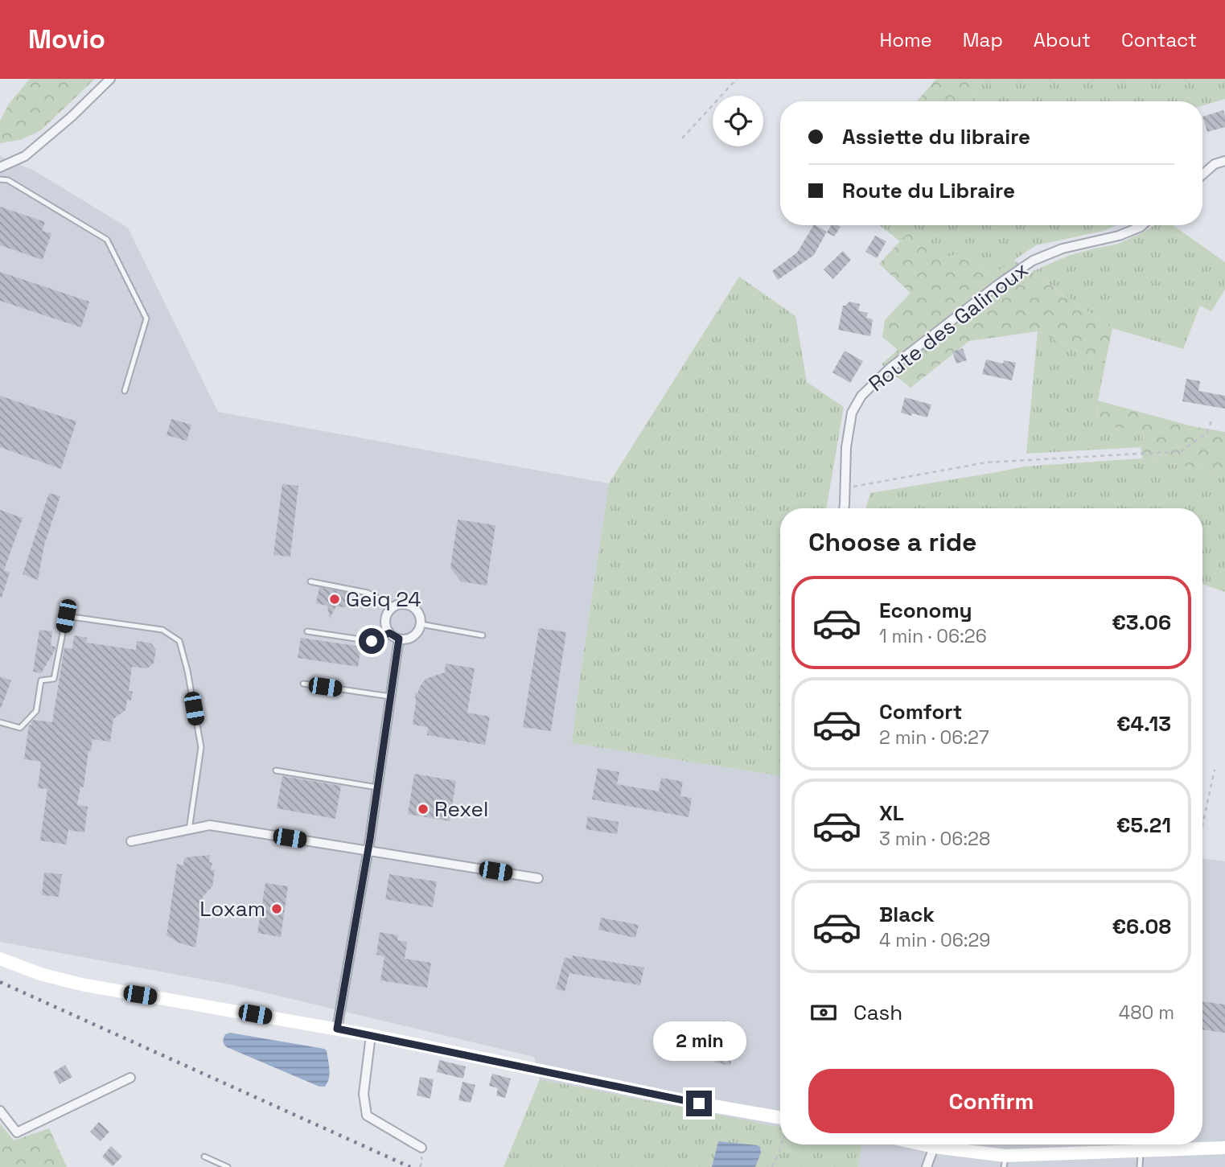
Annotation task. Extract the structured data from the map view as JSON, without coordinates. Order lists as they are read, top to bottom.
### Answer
{
  "streets": {
    "street": ["Route des Galinoux"]
  },
  "places": ["Geiq 24", "Rexel", "Loxam"],
  "page": {
    "header": "Movio",
    "nav": [
      "Home",
      "Map",
      "About",
      "Contact"
    ],
    "banner": ["Assiette du libraire", "Route du Libraire"],
    "heading": "Choose a ride",
    "list": [
      {
        "name": "Economy",
        "note": "1 min · 06:26",
        "value": "€3.06"
      },
      {
        "name": "Comfort",
        "note": "2 min · 06:27",
        "value": "€4.13"
      },
      {
        "name": "XL",
        "note": "3 min · 06:28",
        "value": "€5.21"
      },
      {
        "name": "Black",
        "note": "4 min · 06:29",
        "value": "€6.08"
      }
    ],
    "pay": ["Cash", "480 m"],
    "bubble": "2 min",
    "buttons": "Confirm"
  }
}
